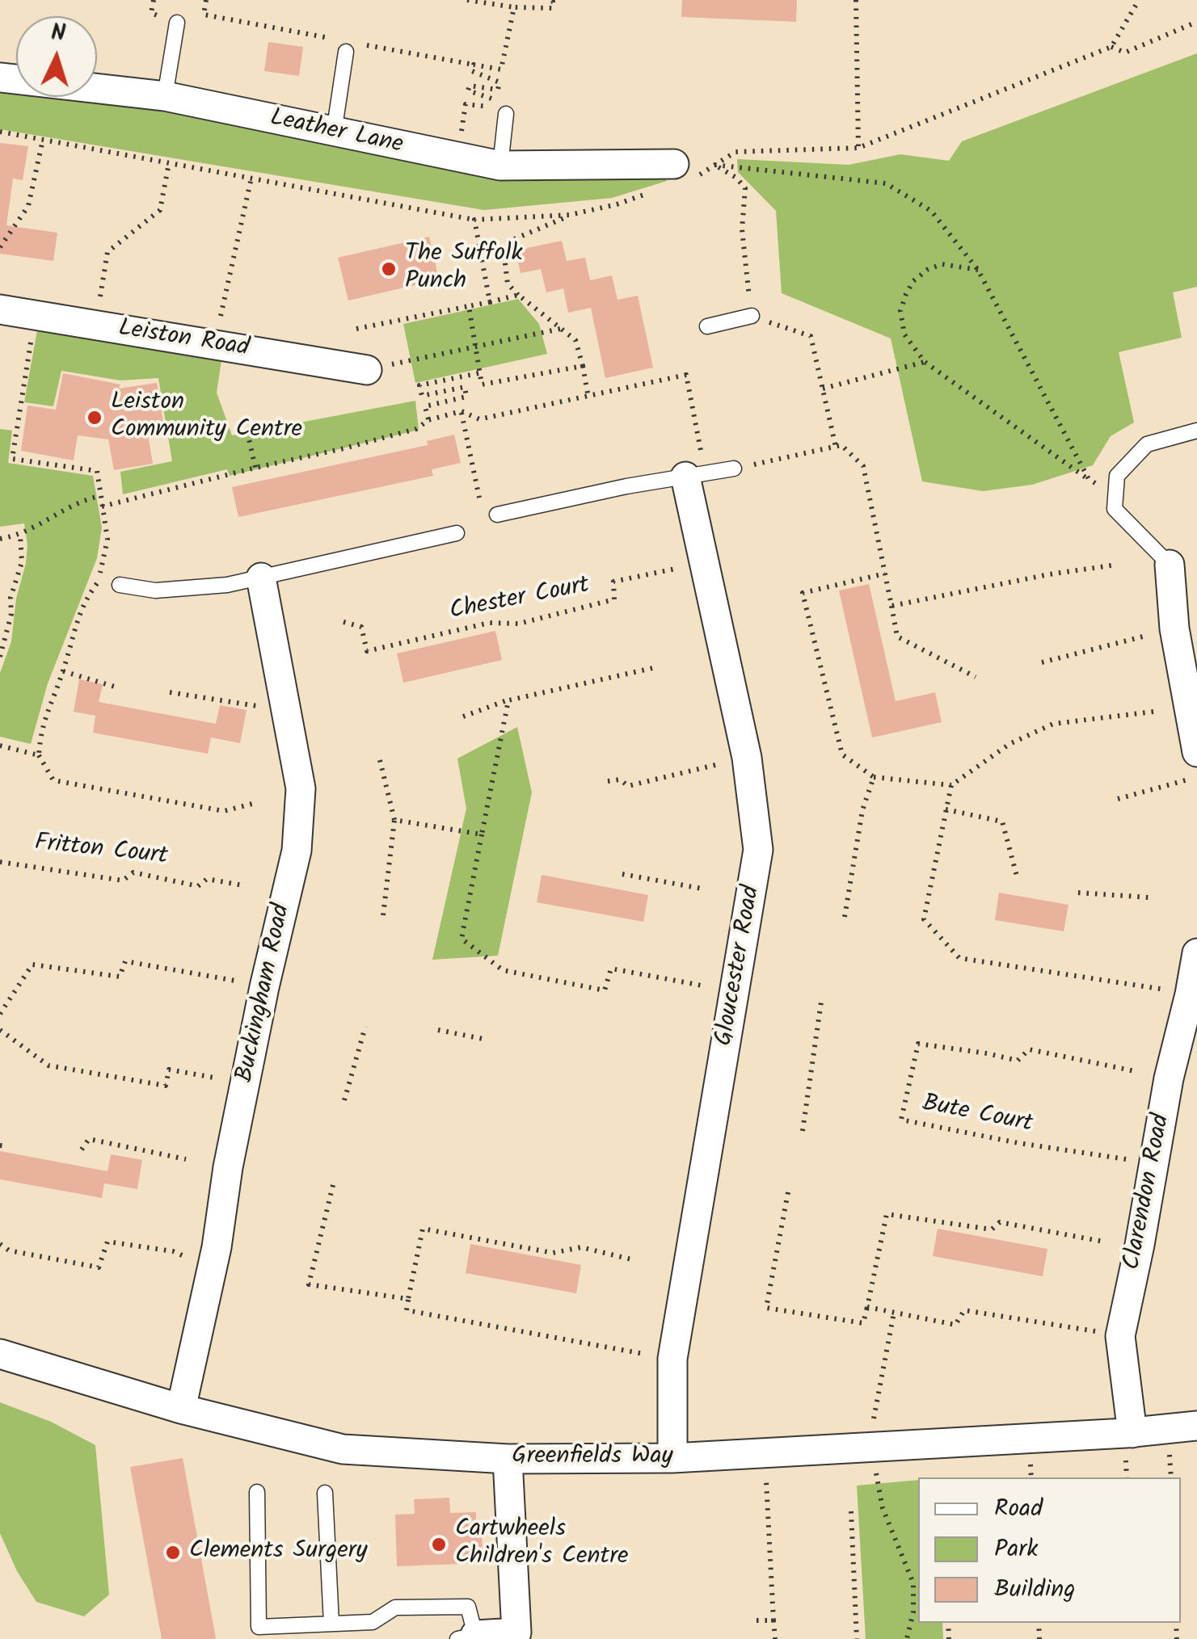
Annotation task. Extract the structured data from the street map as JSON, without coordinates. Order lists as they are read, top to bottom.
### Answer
{
  "streets": {
    "street": [
      "Leather Lane",
      "Leiston Road",
      "Gloucester Road",
      "Buckingham Road",
      "Clarendon Road",
      "Greenfields Way"
    ],
    "path": ["Chester Court", "Fritton Court", "Bute Court"]
  },
  "crossings": [
    ["Chester Court", "Gloucester Road"],
    ["Gloucester Road", "Greenfields Way"],
    ["Buckingham Road", "Greenfields Way"],
    ["Bute Court", "Clarendon Road"],
    ["Clarendon Road", "Greenfields Way"]
  ],
  "places": [
    "The Suffolk Punch",
    "Leiston Community Centre",
    "Cartwheels Children's Centre",
    "Clements Surgery"
  ],
  "legend": ["Road", "Park", "Building"],
  "north": "top"
}
